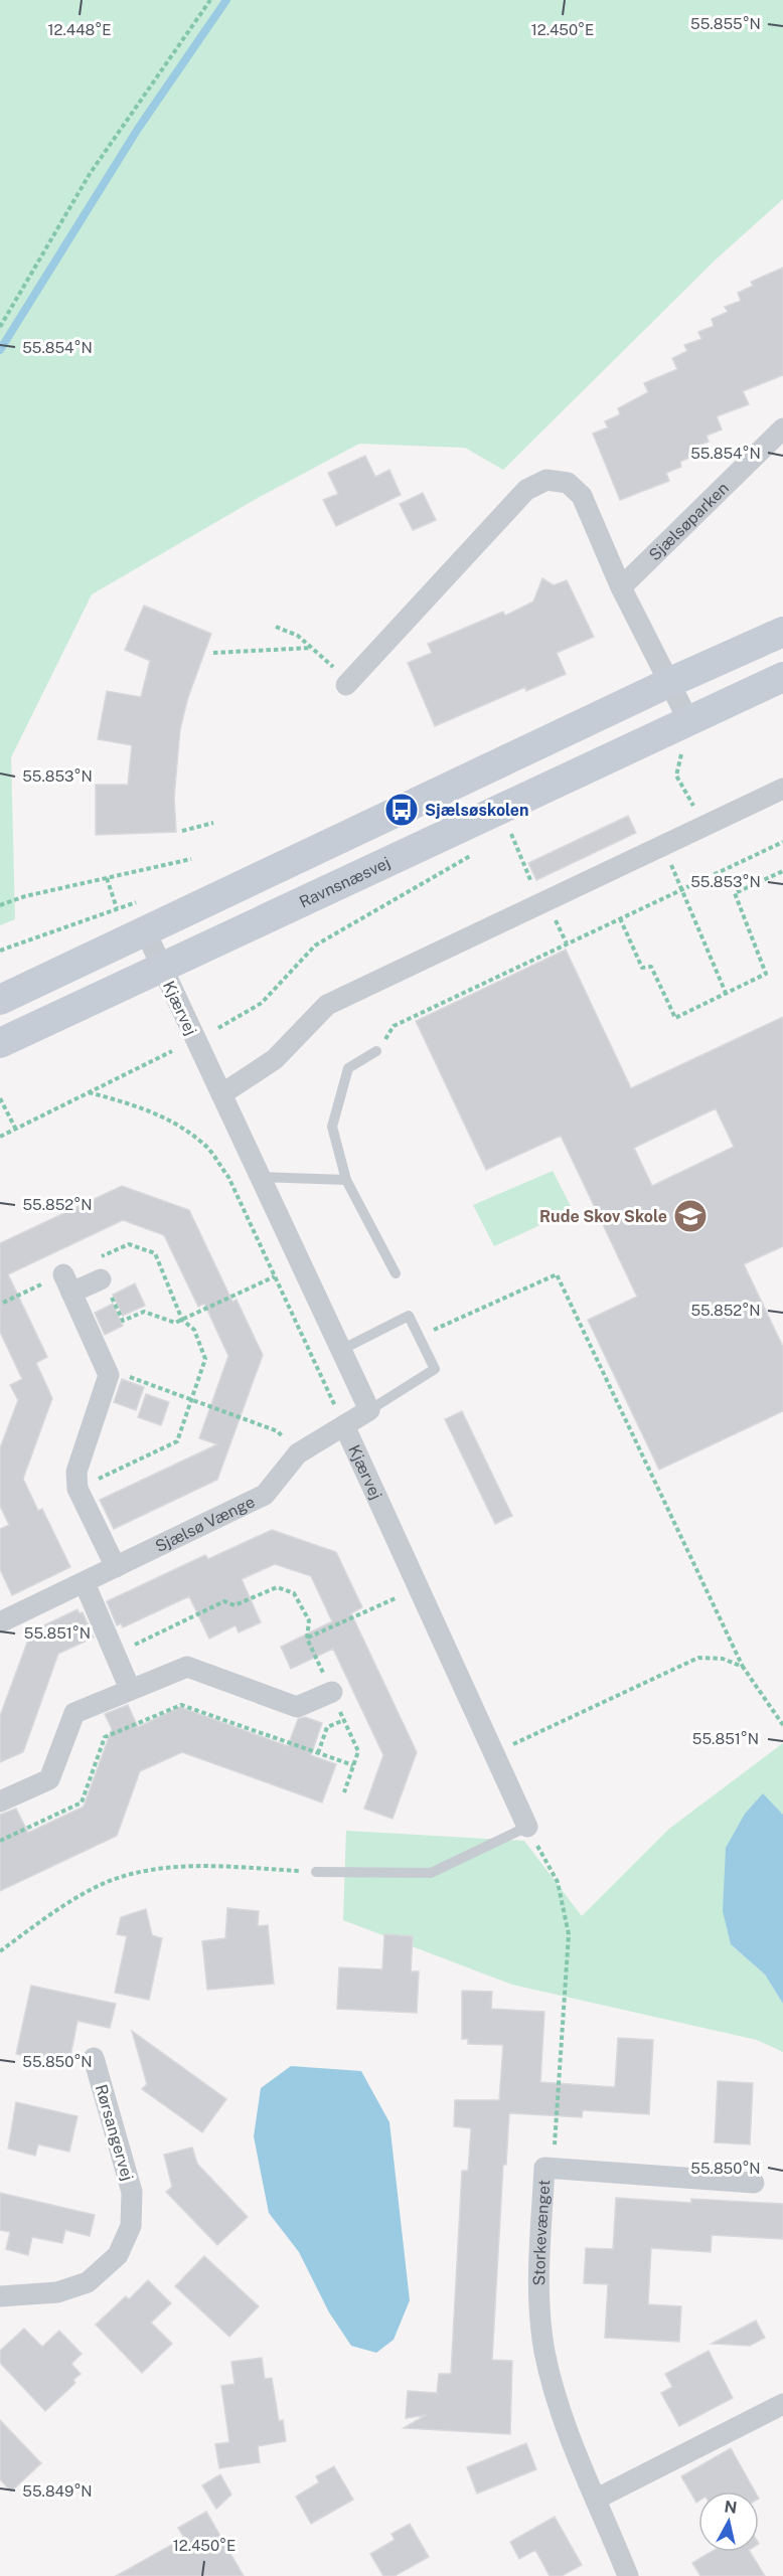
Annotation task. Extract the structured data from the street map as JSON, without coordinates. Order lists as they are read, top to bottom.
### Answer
{
  "streets": {
    "main road": ["Ravnsnæsvej"],
    "street": [
      "Sjælsøparken",
      "Kjærvej",
      "Sjælsø Vænge",
      "Rørsangervej",
      "Storkevænget"
    ]
  },
  "crossings": [
    ["Ravnsnæsvej", "Kjærvej"],
    ["Kjærvej", "Sjælsø Vænge"]
  ],
  "places": {
    "bus stop": ["Sjælsøskolen"],
    "school or university": ["Rude Skov Skole"]
  },
  "north": "top",
  "coordinates": [
    "55.855°N",
    "12.448°E",
    "12.450°E",
    "55.854°N",
    "55.853°N",
    "55.852°N",
    "55.851°N",
    "55.850°N",
    "55.849°N"
  ]
}
